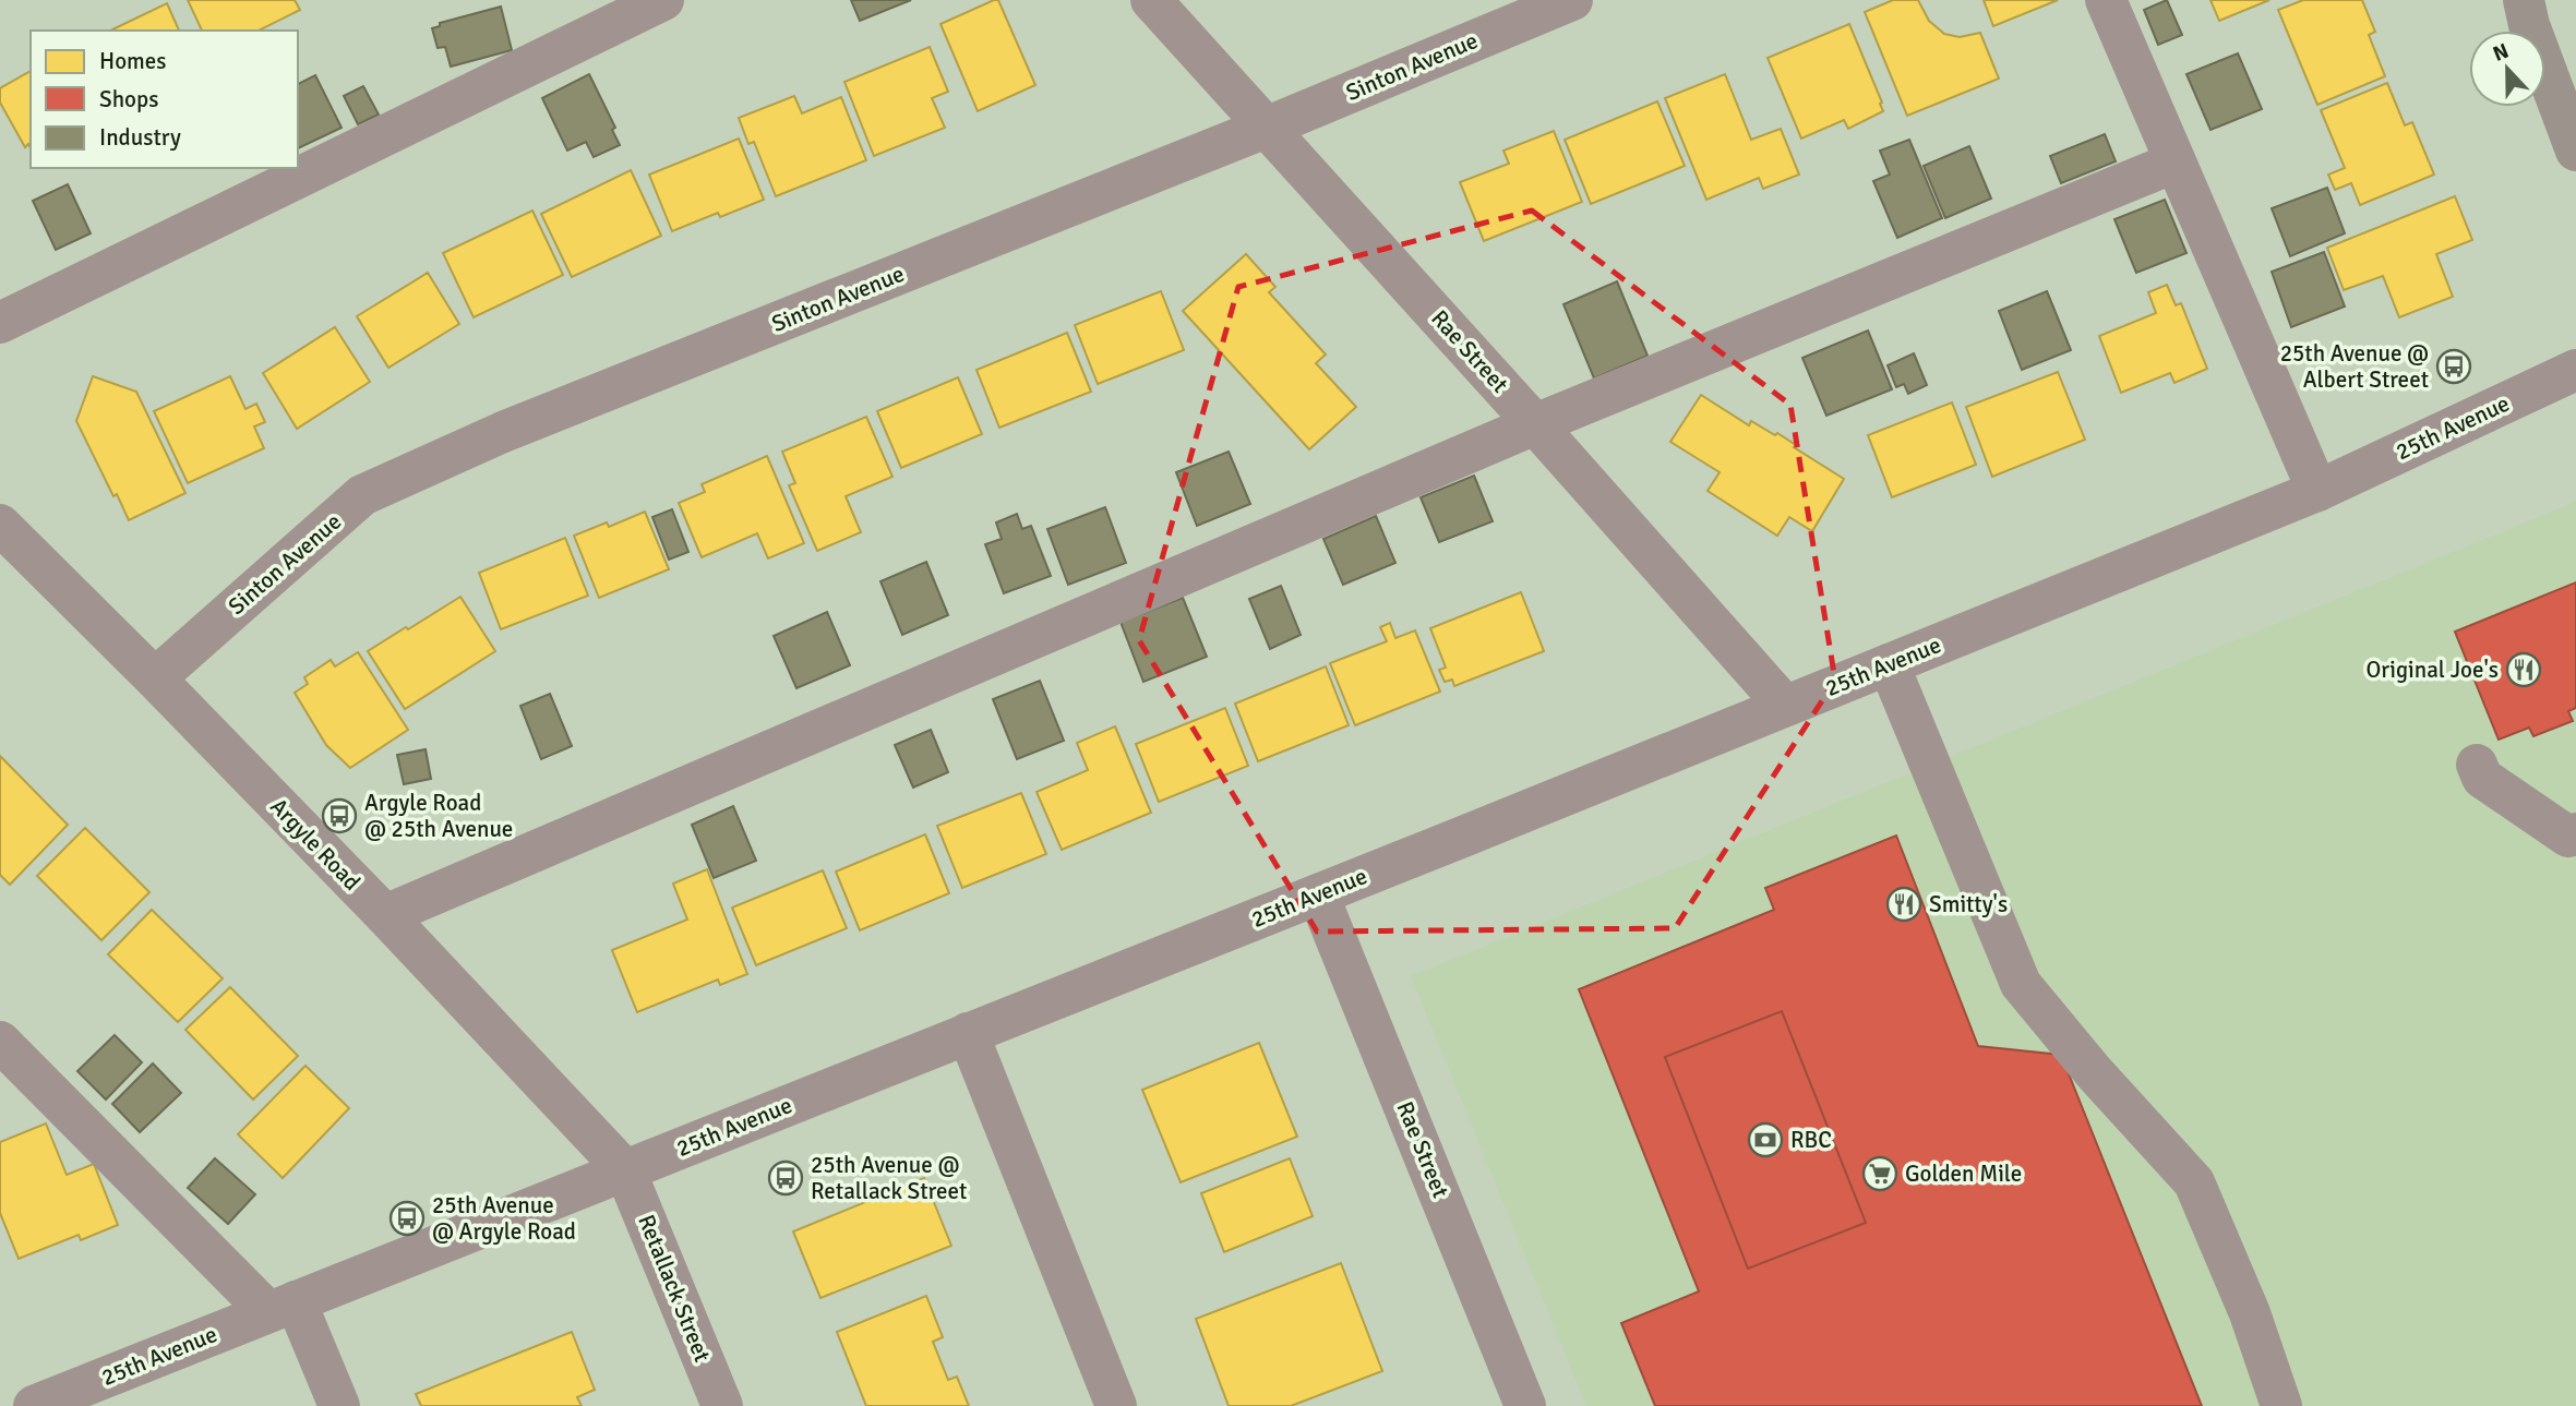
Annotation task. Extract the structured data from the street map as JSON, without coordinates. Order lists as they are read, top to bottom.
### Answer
{
  "streets": {
    "street": [
      "Sinton Avenue",
      "Rae Street",
      "25th Avenue",
      "Argyle Road",
      "Retallack Street"
    ]
  },
  "crossings": [
    ["Sinton Avenue", "Rae Street"],
    ["Sinton Avenue", "Argyle Road"],
    ["Rae Street", "25th Avenue"],
    ["25th Avenue", "Argyle Road"],
    ["25th Avenue", "Retallack Street"],
    ["Argyle Road", "Retallack Street"]
  ],
  "places": {
    "bus stop": [
      "25th Avenue @ Albert Street",
      "Argyle Road @ 25th Avenue",
      "25th Avenue @ Retallack Street",
      "25th Avenue @ Argyle Road"
    ],
    "restaurant": ["Original Joe's", "Smitty's"],
    "bank": ["RBC"],
    "supermarket": ["Golden Mile"]
  },
  "legend": ["Homes", "Shops", "Industry"],
  "north": "top"
}
